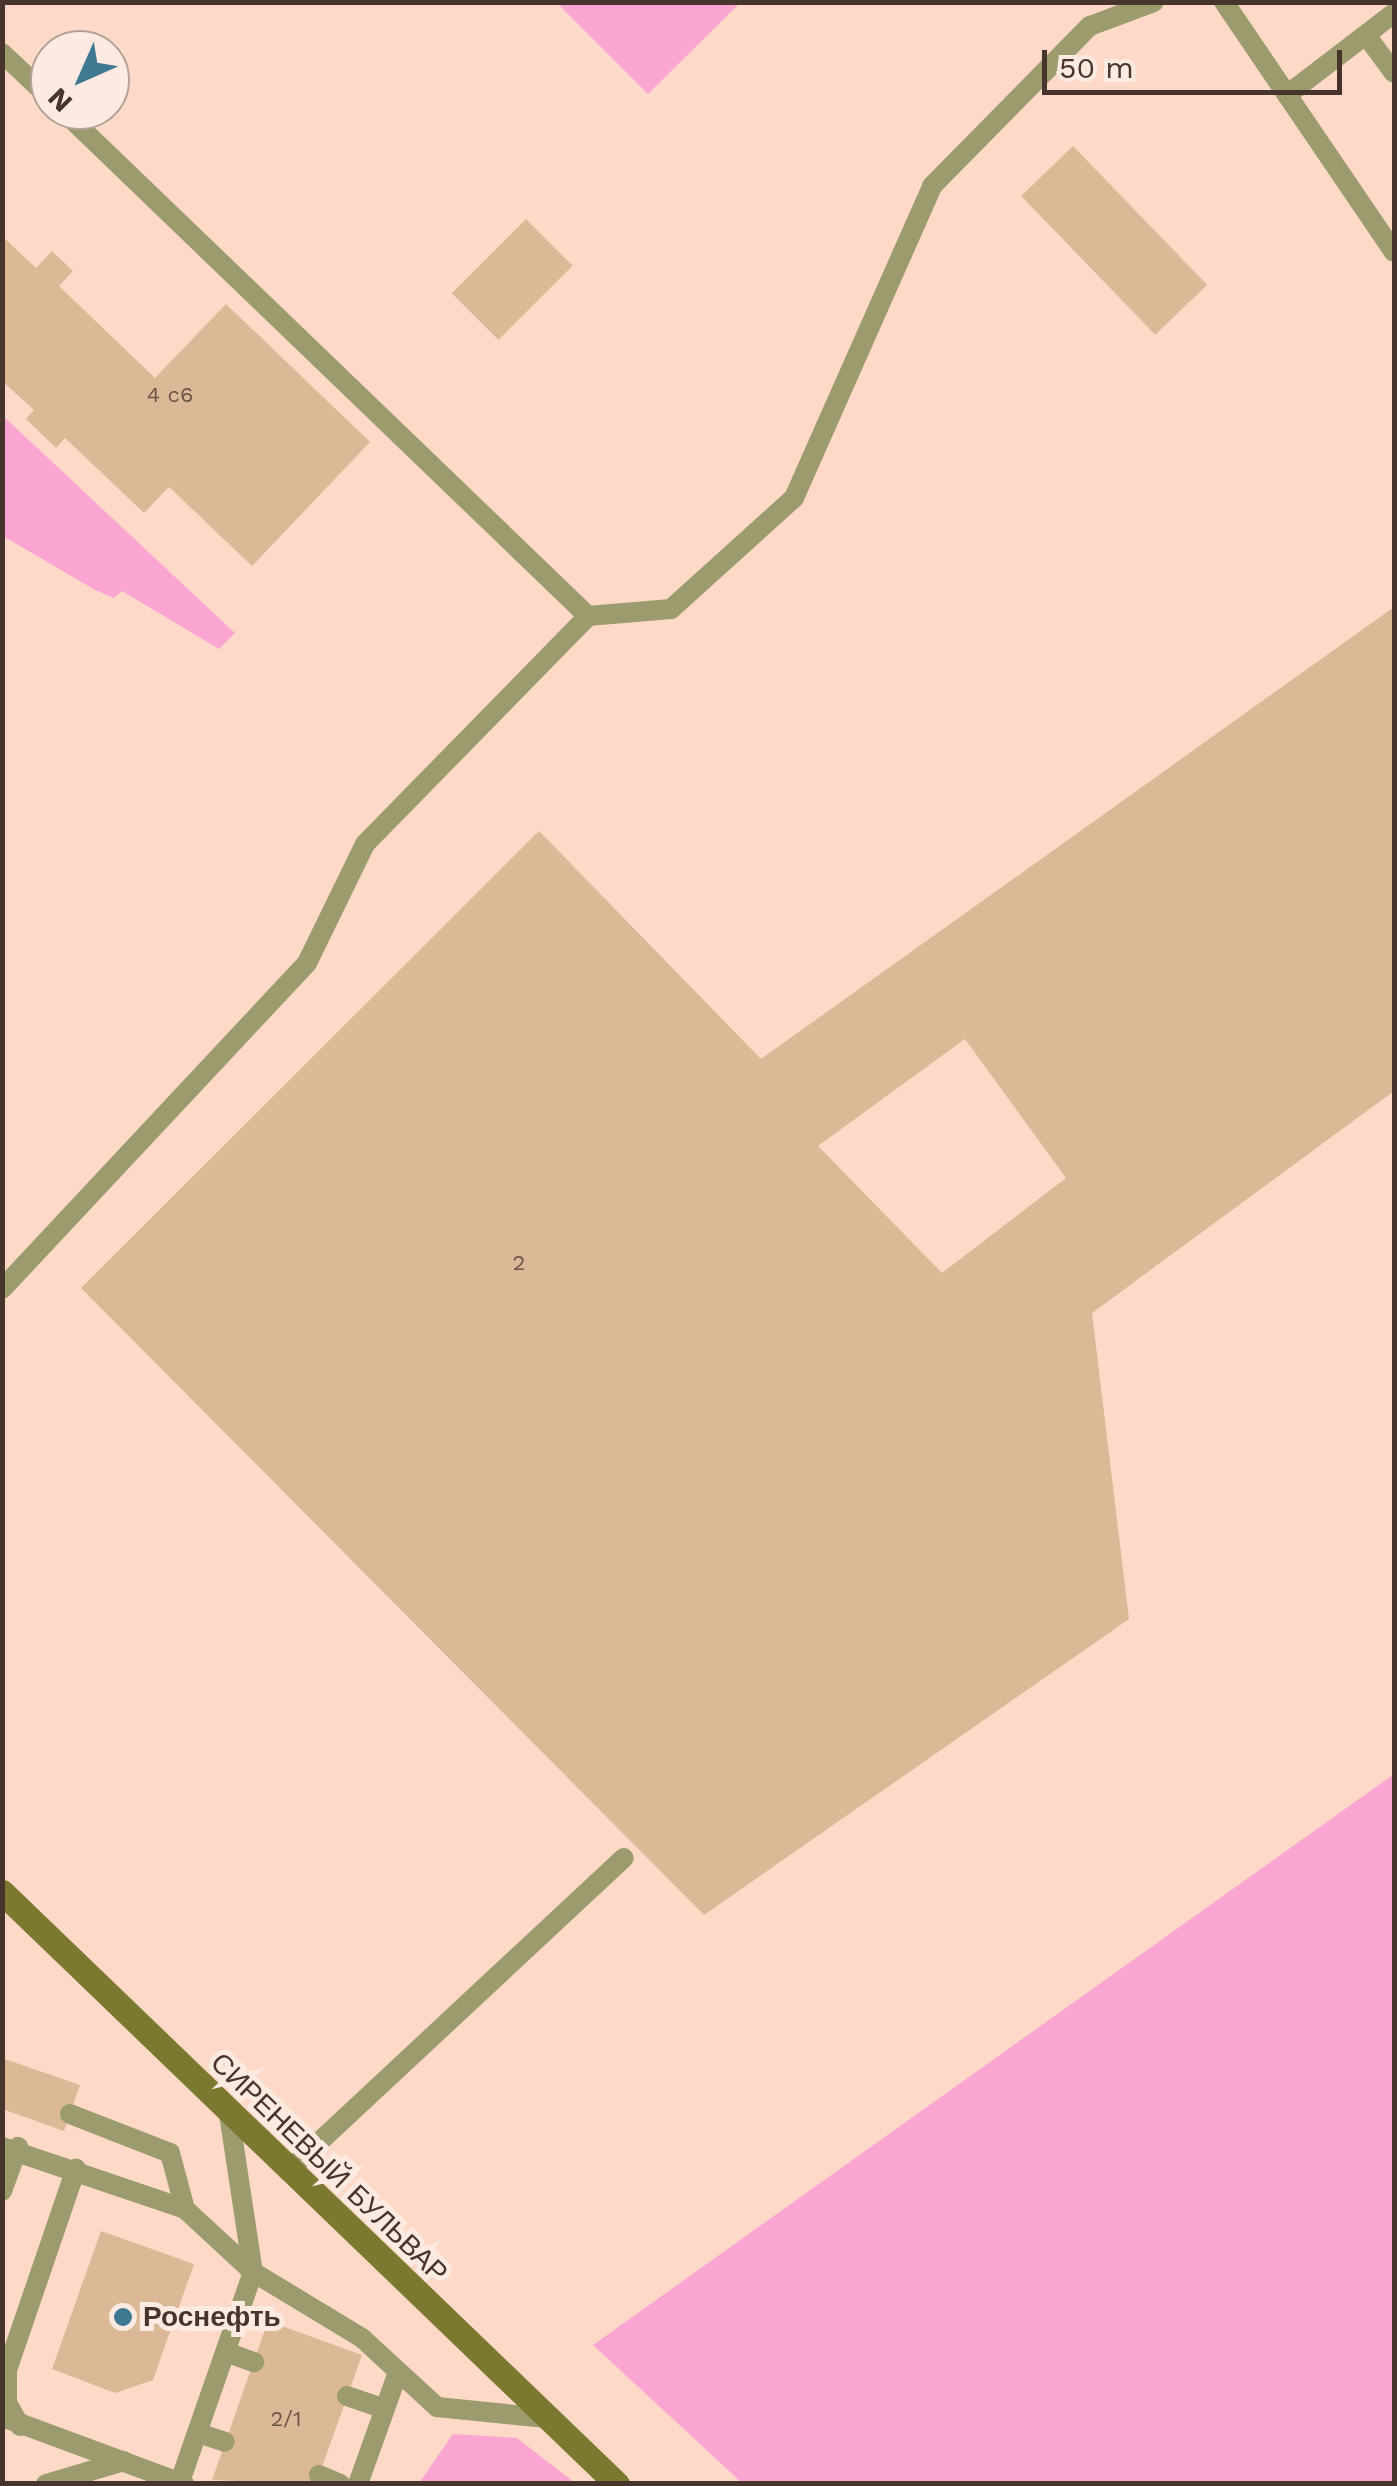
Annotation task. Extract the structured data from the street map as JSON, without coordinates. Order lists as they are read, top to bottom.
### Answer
{
  "streets": {
    "main road": ["СИРЕНЕВЫЙ БУЛЬВАР"]
  },
  "places": ["Роснефть"],
  "house_numbers": ["4 c6", "2", "2/1"],
  "scale_bar": "50 m",
  "north": "bottom left"
}
